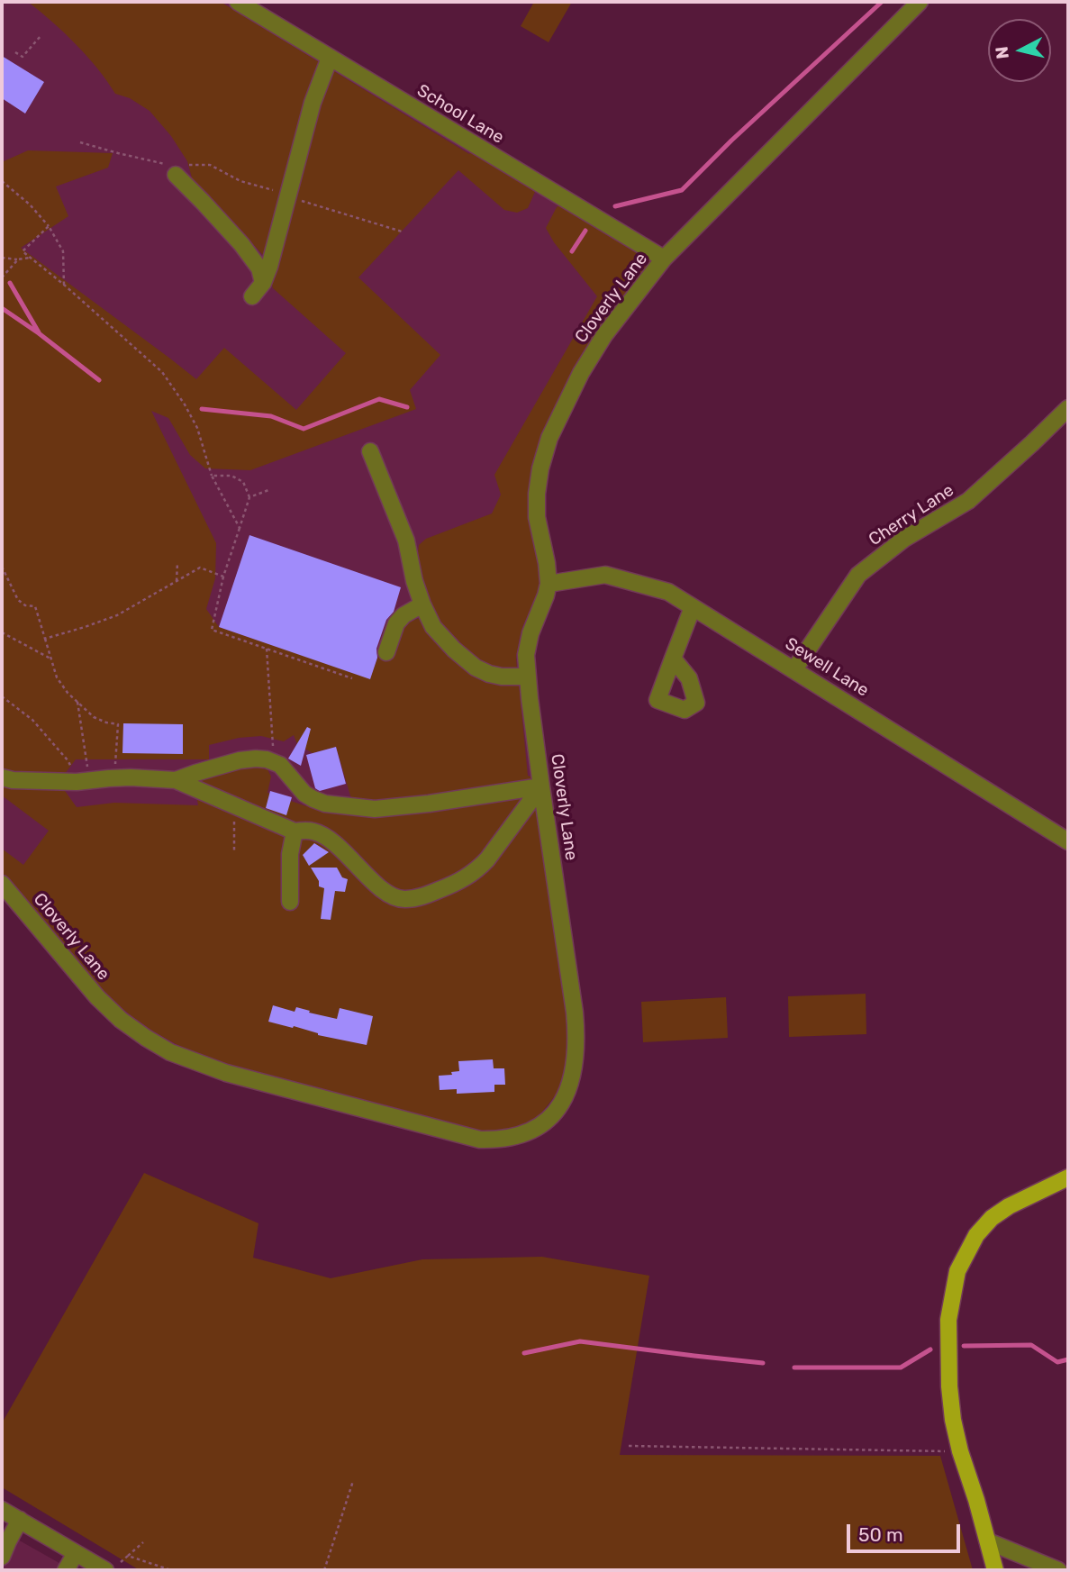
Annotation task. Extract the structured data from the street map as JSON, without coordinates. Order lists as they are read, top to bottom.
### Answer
{
  "streets": {
    "street": [
      "School Lane",
      "Cloverly Lane",
      "Cherry Lane",
      "Sewell Lane"
    ]
  },
  "crossings": [
    ["School Lane", "Cloverly Lane"],
    ["Cloverly Lane", "Sewell Lane"],
    ["Cherry Lane", "Sewell Lane"]
  ],
  "scale_bar": "50 m",
  "north": "left"
}
